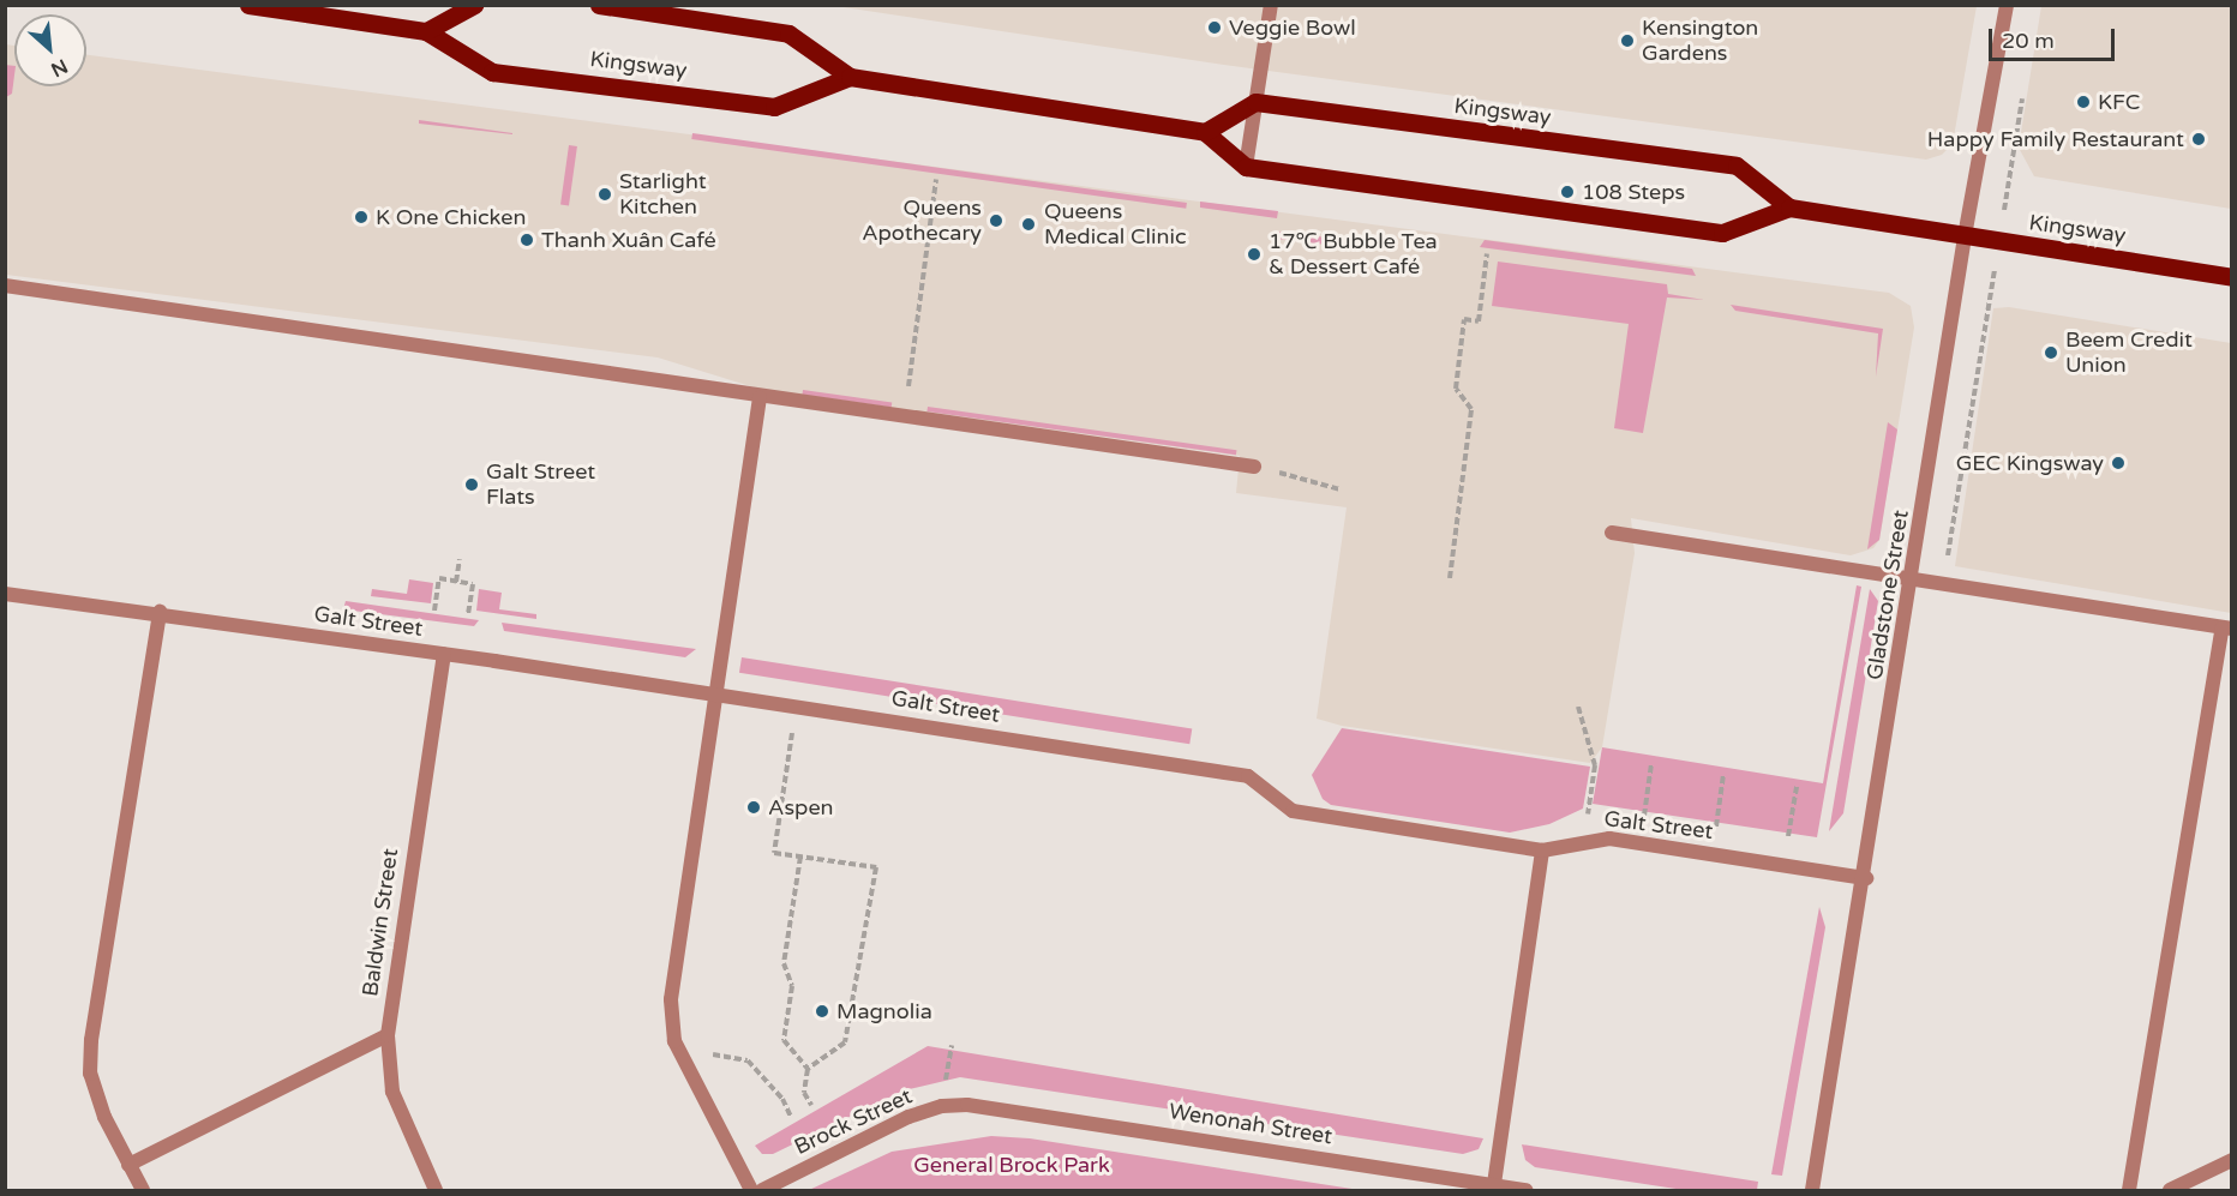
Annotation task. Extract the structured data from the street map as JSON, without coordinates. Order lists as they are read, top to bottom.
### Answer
{
  "streets": {
    "main road": ["Kingsway"],
    "street": [
      "Gladstone Street",
      "Galt Street",
      "Baldwin Street",
      "Brock Street",
      "Wenonah Street"
    ]
  },
  "crossings": [
    ["Kingsway", "Gladstone Street"],
    ["Gladstone Street", "Galt Street"],
    ["Galt Street", "Baldwin Street"],
    ["Brock Street", "Wenonah Street"]
  ],
  "parks": ["General Brock Park"],
  "places": [
    "Veggie Bowl",
    "Kensington Gardens",
    "KFC",
    "Happy Family Restaurant",
    "108 Steps",
    "Starlight Kitchen",
    "K One Chicken",
    "Queens Apothecary",
    "Queens Medical Clinic",
    "Thanh Xuân Café",
    "17℃ Bubble Tea & Dessert Café",
    "Beem Credit Union",
    "GEC Kingsway",
    "Galt Street Flats",
    "Aspen",
    "Magnolia"
  ],
  "scale_bar": "20 m",
  "north": "bottom right"
}
